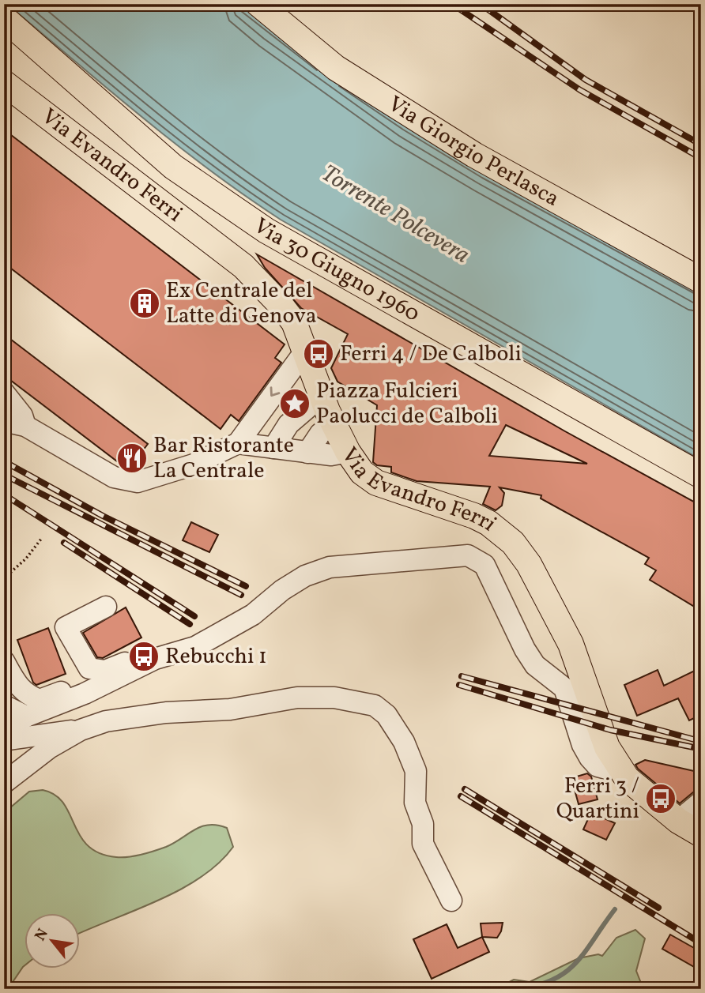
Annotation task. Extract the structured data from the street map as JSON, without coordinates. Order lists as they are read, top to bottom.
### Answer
{
  "streets": {
    "main road": ["Via Giorgio Perlasca", "Via Evandro Ferri", "Via 30 Giugno 1960"]
  },
  "water": ["Torrente Polcevera"],
  "places": {
    "building": ["Ex Centrale del Latte di Genova"],
    "bus stop": ["Ferri 4 / De Calboli", "Rebucchi 1", "Ferri 3 / Quartini"],
    "place": ["Piazza Fulcieri Paolucci de Calboli"],
    "restaurant": ["Bar Ristorante La Centrale"]
  },
  "north": "top left"
}
